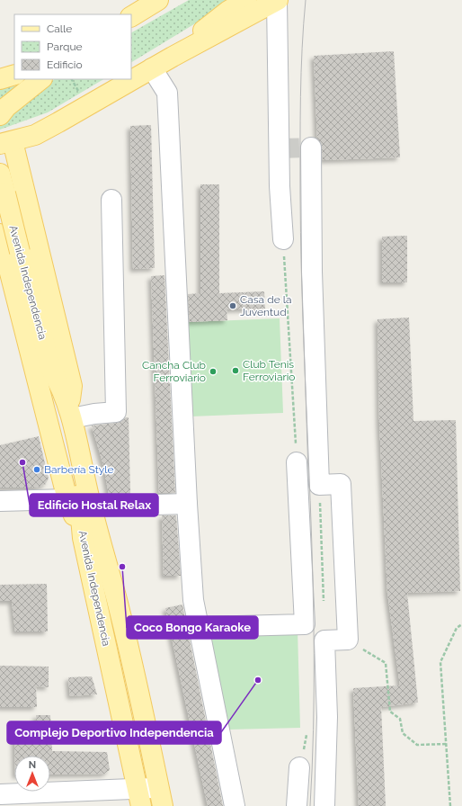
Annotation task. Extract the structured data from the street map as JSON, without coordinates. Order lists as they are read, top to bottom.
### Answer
{
  "streets": {
    "main road": ["Avenida Independencia"]
  },
  "places": [
    "Casa de la Juventud",
    "Club Tenis Ferroviario",
    "Cancha Club Ferroviario",
    "Edificio Hostal Relax",
    "Barbería Style",
    "Coco Bongo Karaoke",
    "Complejo Deportivo Independencia"
  ],
  "legend": ["Calle", "Parque", "Edificio"],
  "north": "top"
}
